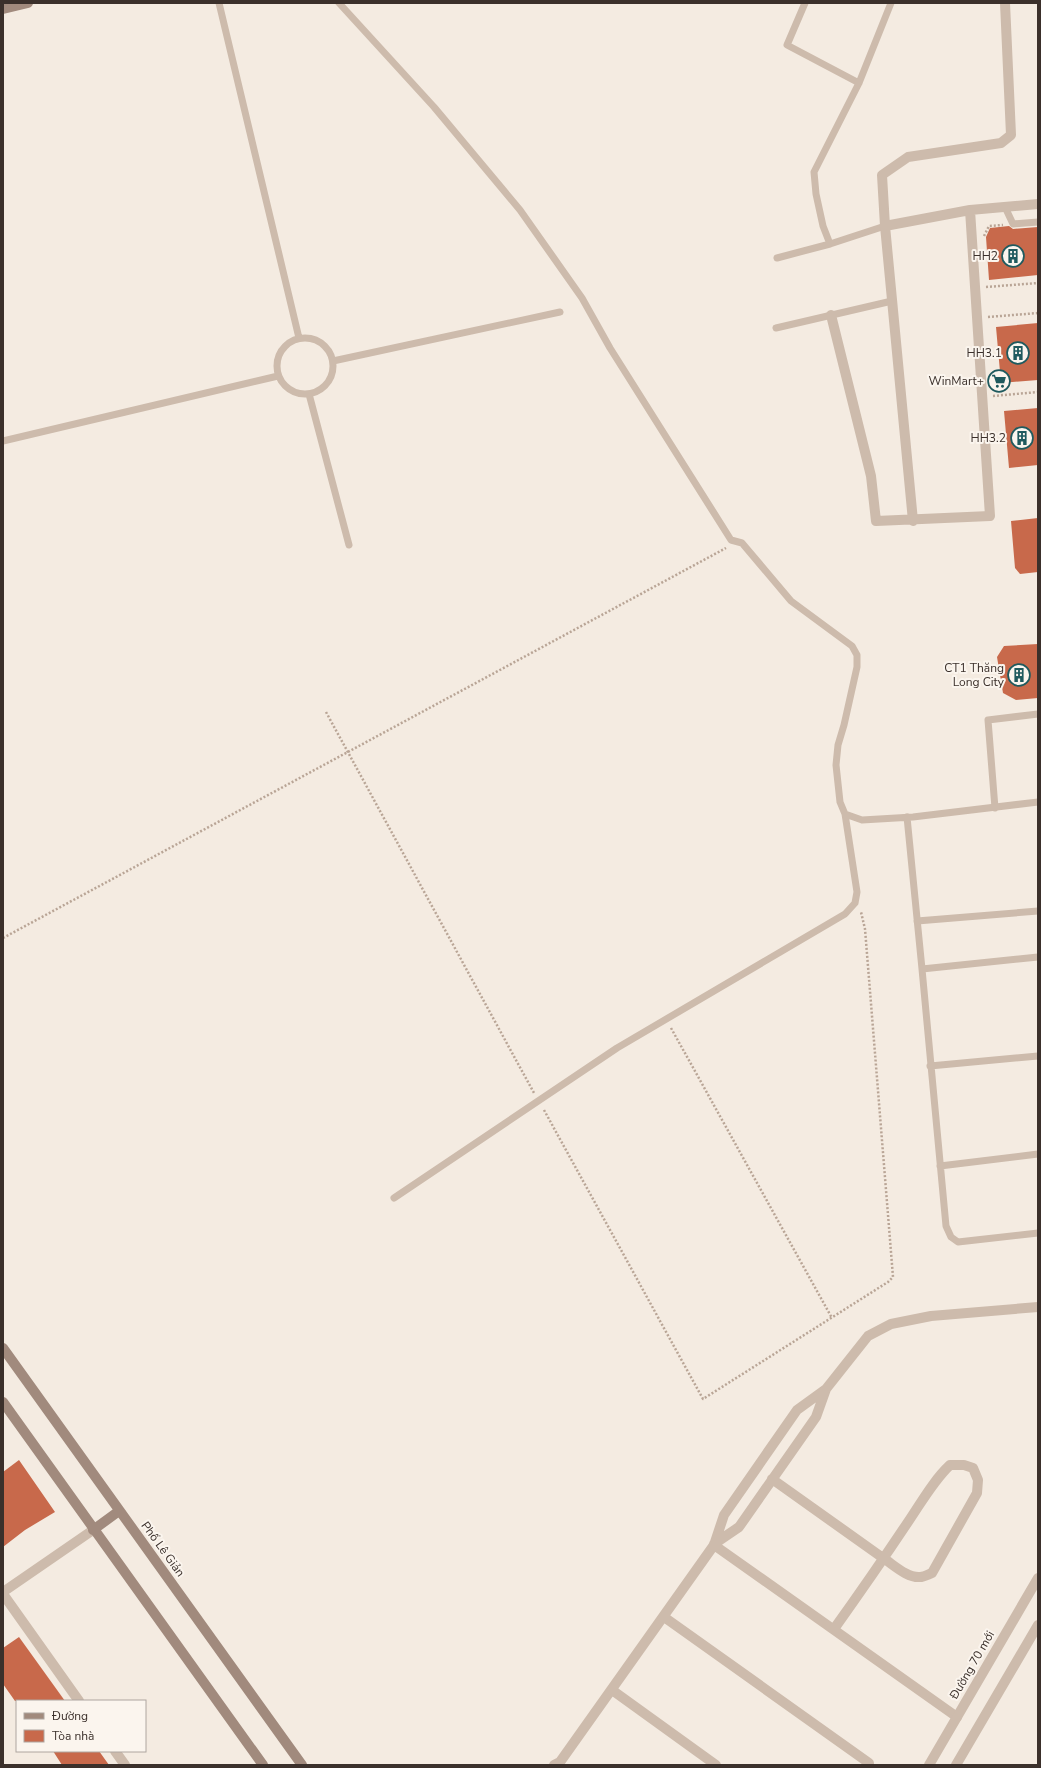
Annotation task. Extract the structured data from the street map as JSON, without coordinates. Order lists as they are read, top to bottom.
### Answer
{
  "streets": {
    "main road": ["Phố Lê Giản"],
    "street": ["Đường 70 mới"]
  },
  "places": {
    "building": [
      "HH2",
      "HH3.1",
      "HH3.2",
      "CT1 Thăng Long City"
    ],
    "supermarket": ["WinMart+"]
  },
  "legend": ["Đường", "Tòa nhà"]
}
